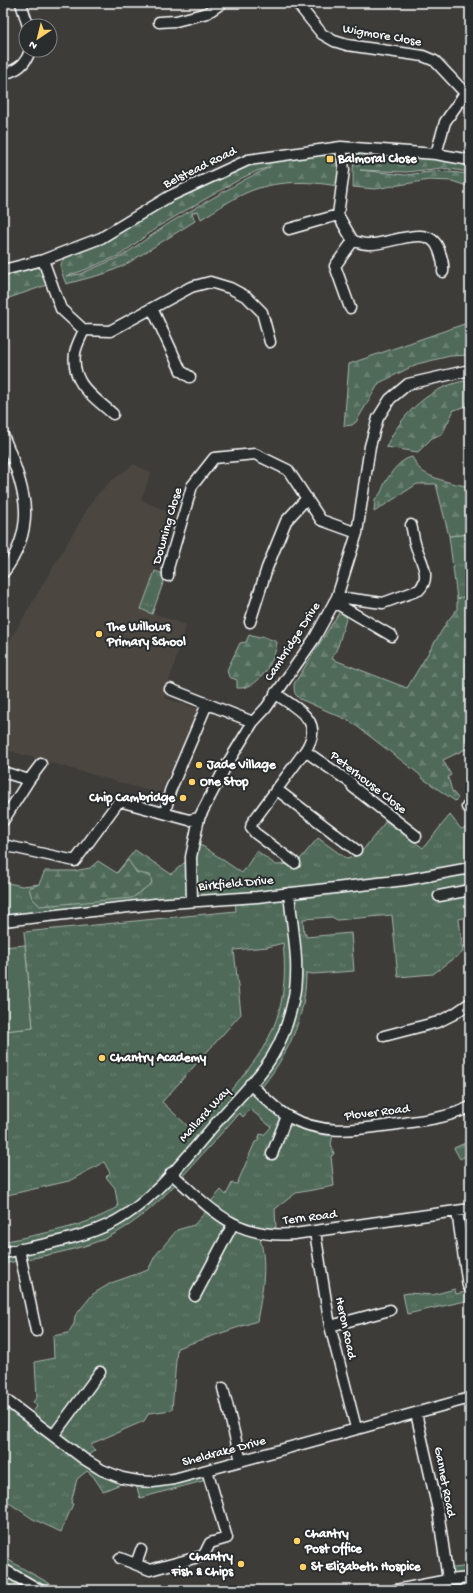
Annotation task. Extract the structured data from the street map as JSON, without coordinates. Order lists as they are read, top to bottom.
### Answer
{
  "streets": {
    "street": [
      "Wigmore Close",
      "Belstead Road",
      "Downing Close",
      "Cambridge Drive",
      "Peterhouse Close",
      "Birkfield Drive",
      "Plover Road",
      "Mallard Way",
      "Tern Road",
      "Heron Road",
      "Sheldrake Drive",
      "Gannet Road"
    ]
  },
  "crossings": [
    ["Downing Close", "Cambridge Drive"],
    ["Cambridge Drive", "Birkfield Drive"],
    ["Birkfield Drive", "Mallard Way"],
    ["Plover Road", "Mallard Way"],
    ["Mallard Way", "Tern Road"],
    ["Tern Road", "Heron Road"],
    ["Heron Road", "Sheldrake Drive"],
    ["Sheldrake Drive", "Gannet Road"]
  ],
  "places": {
    "transit": ["Balmoral Close"],
    "other": [
      "The Willows Primary School",
      "Jade Village",
      "One Stop",
      "Chip Cambridge",
      "Chantry Academy",
      "Chantry Post Office",
      "Chantry Fish & Chips",
      "St Elizabeth Hospice"
    ]
  },
  "north": "bottom left"
}
